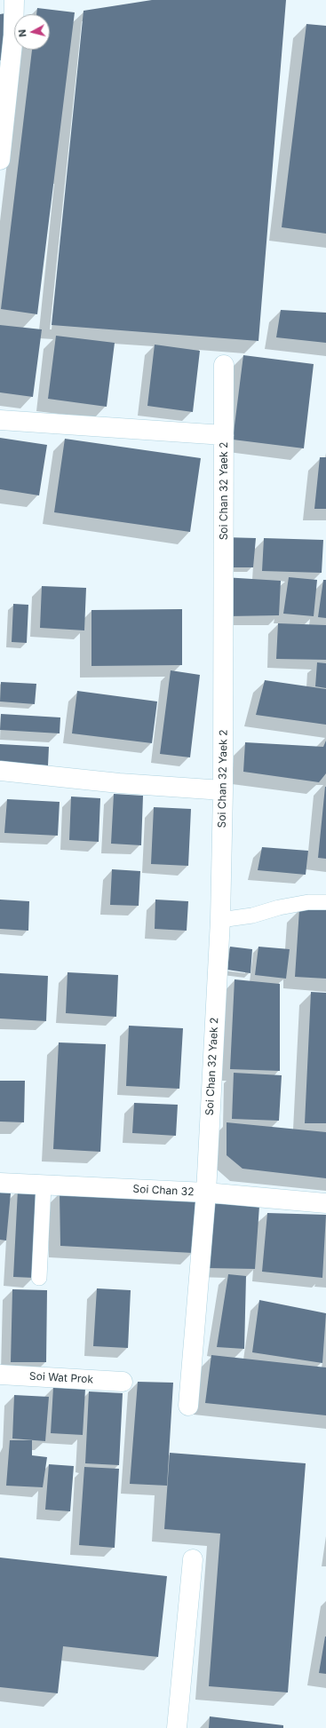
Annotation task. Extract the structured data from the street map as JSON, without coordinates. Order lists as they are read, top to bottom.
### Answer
{
  "streets": {
    "street": ["Soi Chan 32 Yaek 2", "Soi Chan 32", "Soi Wat Prok"]
  },
  "crossings": [
    ["Soi Chan 32 Yaek 2", "Soi Chan 32"]
  ],
  "north": "left"
}
